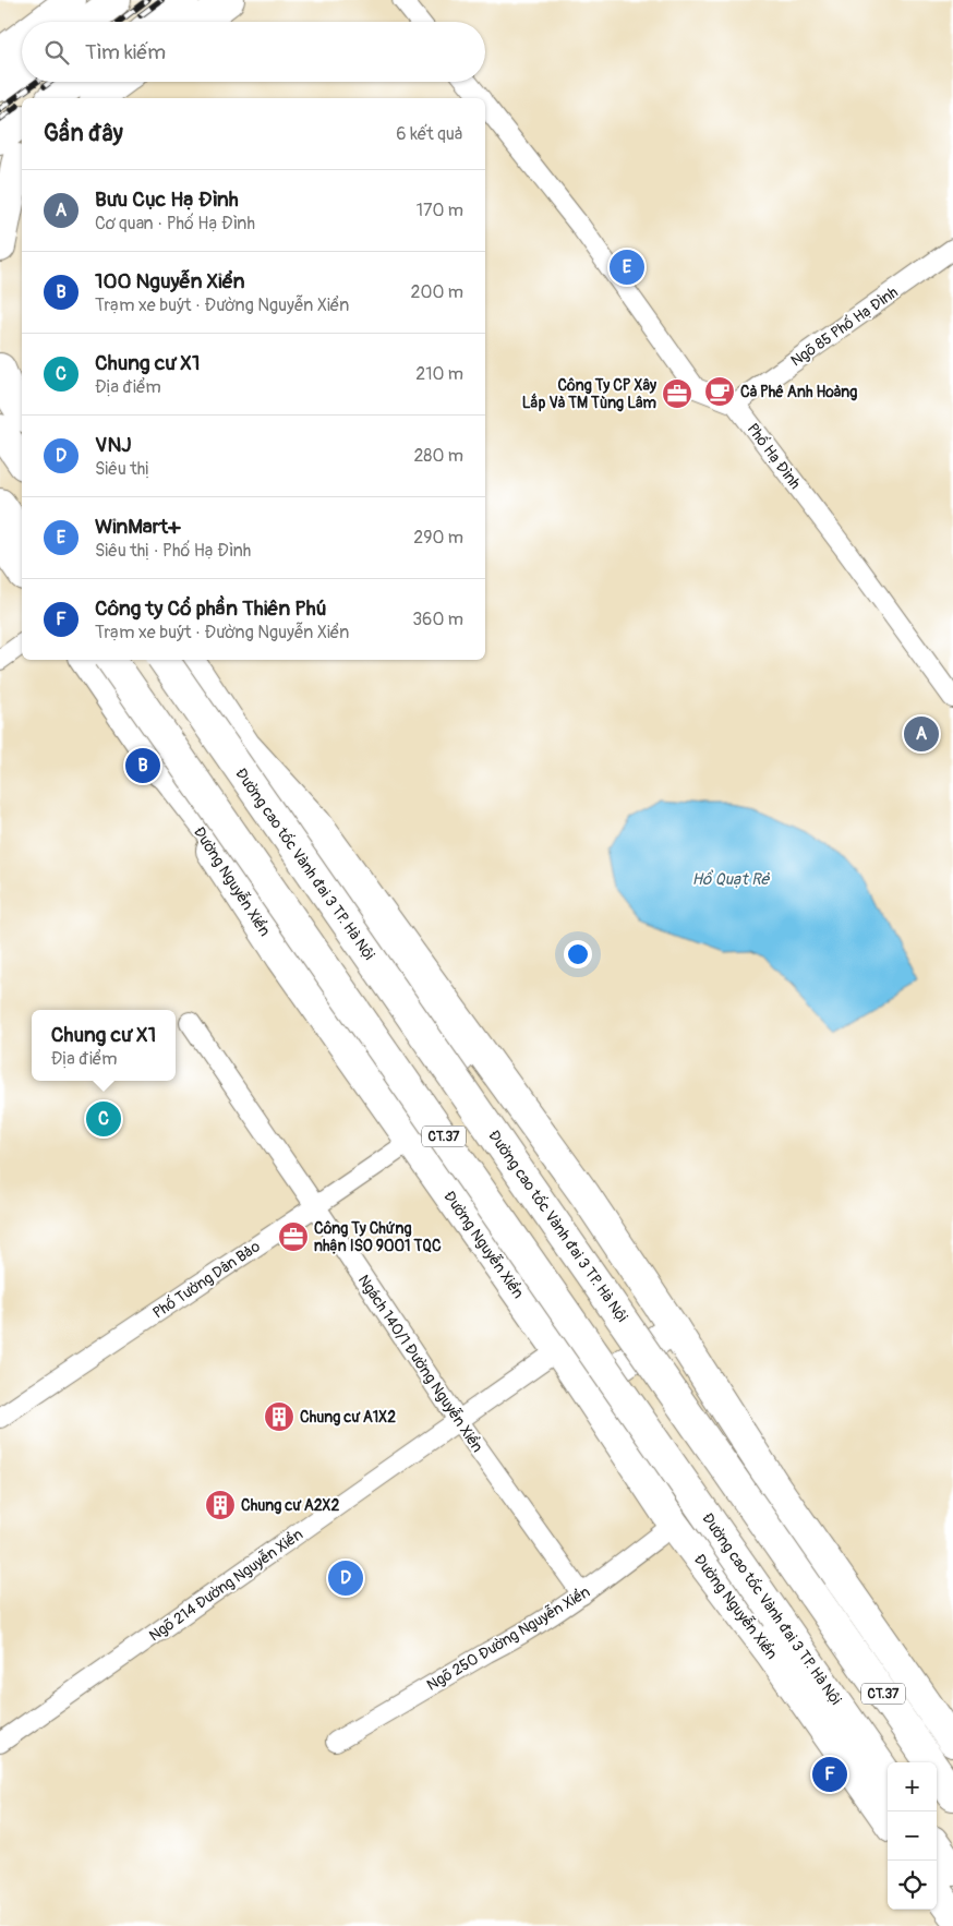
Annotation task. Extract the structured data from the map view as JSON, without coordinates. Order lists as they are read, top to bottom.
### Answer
{
  "streets": {
    "main road": ["Đường cao tốc Vành đai 3 TP. Hà Nội", "Đường Nguyễn Xiển", "CT.37"],
    "street": [
      "Ngõ 85 Phố Hạ Đình",
      "Phố Hạ Đình",
      "Phố Tưởng Dân Bảo",
      "Ngách 140/1 Đường Nguyễn Xiển",
      "Ngõ 214 Đường Nguyễn Xiển",
      "Ngõ 250 Đường Nguyễn Xiển"
    ]
  },
  "crossings": [
    ["Ngõ 85 Phố Hạ Đình", "Phố Hạ Đình"],
    ["Đường cao tốc Vành đai 3 TP. Hà Nội", "Đường Nguyễn Xiển"],
    ["Đường Nguyễn Xiển", "Phố Tưởng Dân Bảo"],
    ["Đường Nguyễn Xiển", "Ngõ 214 Đường Nguyễn Xiển"],
    ["Đường Nguyễn Xiển", "Ngõ 250 Đường Nguyễn Xiển"],
    ["Phố Tưởng Dân Bảo", "Ngách 140/1 Đường Nguyễn Xiển"],
    ["Ngách 140/1 Đường Nguyễn Xiển", "Ngõ 214 Đường Nguyễn Xiển"],
    ["Ngách 140/1 Đường Nguyễn Xiển", "Ngõ 250 Đường Nguyễn Xiển"]
  ],
  "water": ["Hồ Quạt Rẻ"],
  "places": {
    "cafe": ["Cà Phê Anh Hoàng"],
    "office": ["Công Ty CP Xây Lắp Và TM Tùng Lâm", "Công Ty Chứng nhận ISO 9001 TQC"],
    "building": ["Chung cư A1X2", "Chung cư A2X2"]
  },
  "page": {
    "search": "Tìm kiếm",
    "heading": ["Gần đây", "6 kết quả"],
    "list": [
      {
        "mark": "A",
        "name": "Bưu Cục Hạ Đình",
        "note": "Cơ quan · Phố Hạ Đình",
        "value": "170 m"
      },
      {
        "mark": "B",
        "name": "100 Nguyễn Xiển",
        "note": "Trạm xe buýt · Đường Nguyễn Xiển",
        "value": "200 m"
      },
      {
        "mark": "C",
        "name": "Chung cư X1",
        "note": "Địa điểm",
        "value": "210 m"
      },
      {
        "mark": "D",
        "name": "VNJ",
        "note": "Siêu thị",
        "value": "280 m"
      },
      {
        "mark": "E",
        "name": "WinMart+",
        "note": "Siêu thị · Phố Hạ Đình",
        "value": "290 m"
      },
      {
        "mark": "F",
        "name": "Công ty Cổ phần Thiên Phú",
        "note": "Trạm xe buýt · Đường Nguyễn Xiển",
        "value": "360 m"
      }
    ],
    "pins": [
      "E",
      "A",
      "B",
      "C",
      "D",
      "F"
    ],
    "popup": ["Chung cư X1", "Địa điểm"],
    "map_buttons": ["+", "−"]
  }
}
